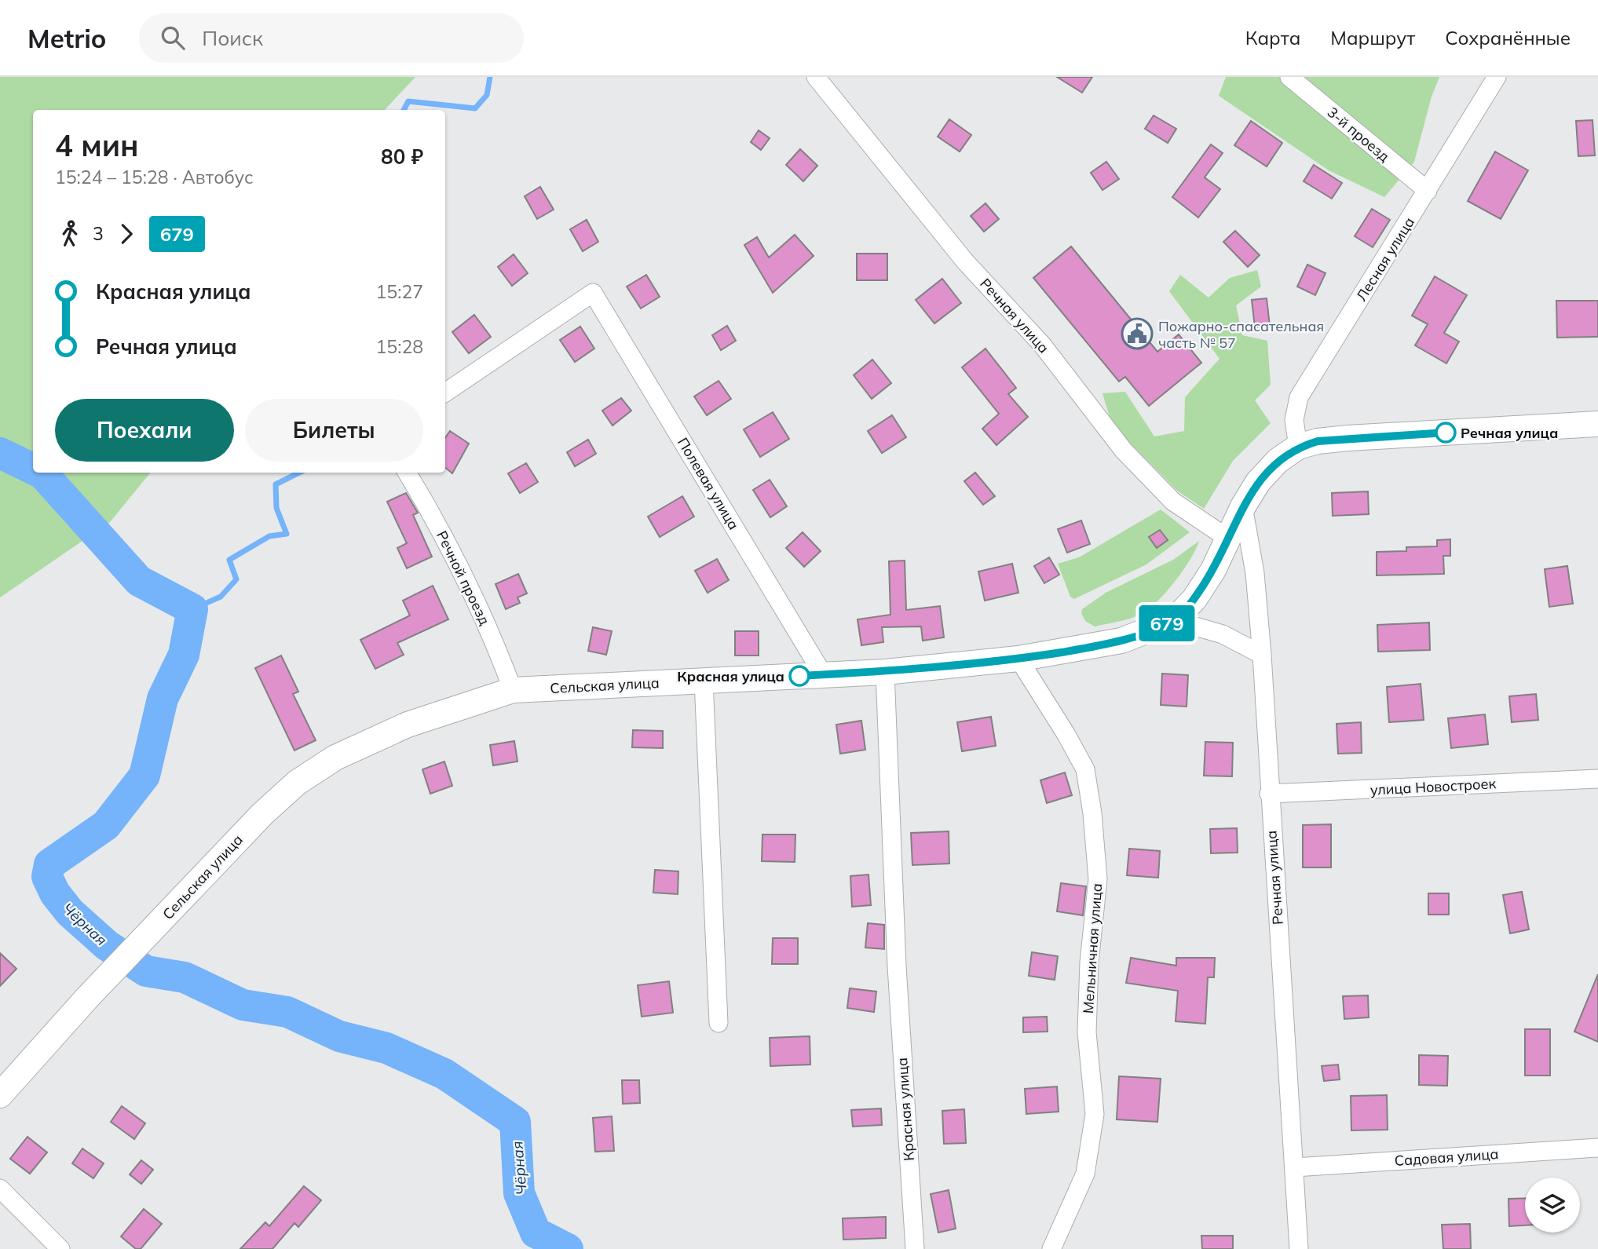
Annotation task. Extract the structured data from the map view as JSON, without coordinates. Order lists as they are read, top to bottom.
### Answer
{
  "streets": {
    "main road": ["Сельская улица"],
    "street": [
      "3-й проезд",
      "Лесная улица",
      "Речная улица",
      "Полевая улица",
      "Речной проезд",
      "улица Новостроек",
      "Мельничная улица",
      "Красная улица",
      "Садовая улица"
    ]
  },
  "crossings": [
    ["3-й проезд", "Лесная улица"],
    ["Речная улица", "улица Новостроек"],
    ["Речная улица", "Садовая улица"],
    ["Полевая улица", "Сельская улица"],
    ["Речной проезд", "Сельская улица"],
    ["Сельская улица", "Мельничная улица"],
    ["Сельская улица", "Красная улица"]
  ],
  "water": ["Чёрная"],
  "places": {
    "public building": ["Пожарно-спасательная часть № 57"],
    "other": ["Речная улица", "Красная улица"]
  },
  "lines": ["bus line 679"],
  "page": {
    "header": "Metrio",
    "search": "Поиск",
    "nav": ["Карта", "Маршрут", "Сохранённые"],
    "on_map": "679",
    "heading": ["4 мин", "15:24 – 15:28 · Автобус", "80 ₽"],
    "legs": ["3", "679"],
    "list": [
      {
        "name": "Красная улица",
        "value": "15:27"
      },
      {
        "name": "Речная улица",
        "value": "15:28"
      }
    ],
    "buttons": ["Поехали", "Билеты"]
  }
}
